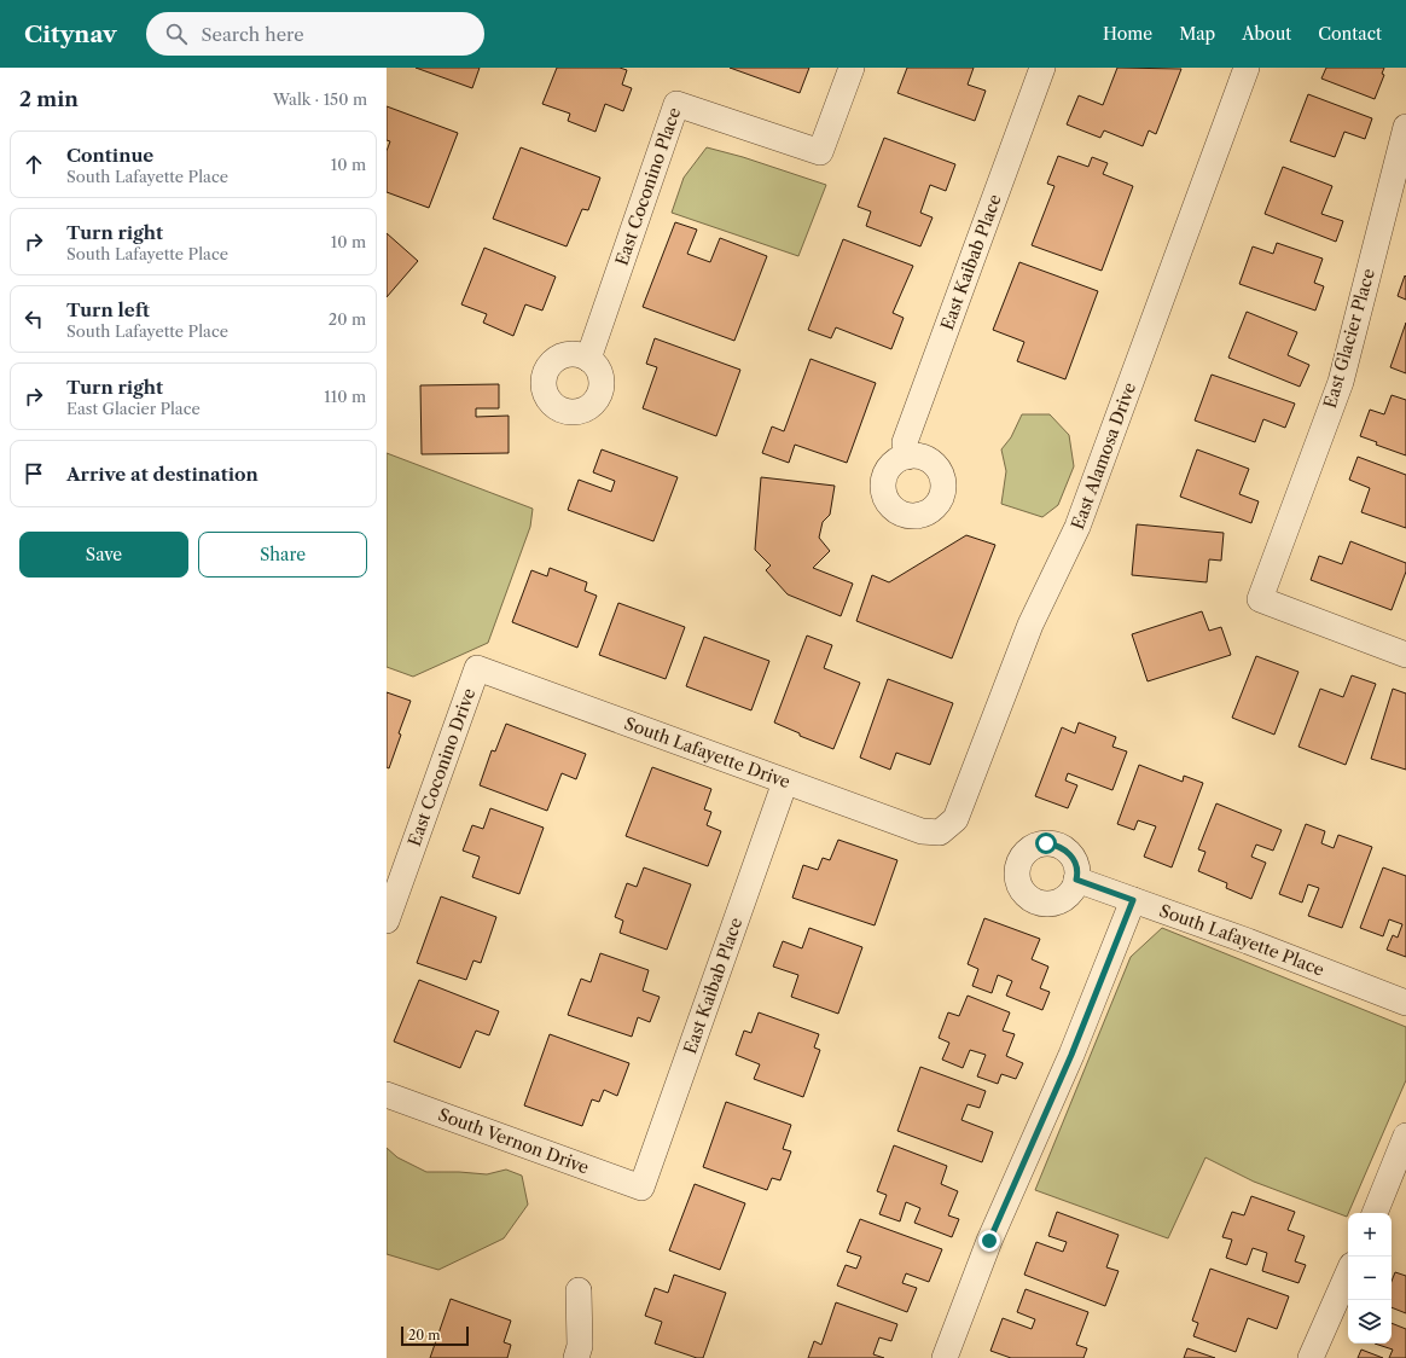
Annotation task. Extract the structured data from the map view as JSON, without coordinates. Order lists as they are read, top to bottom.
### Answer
{
  "streets": {
    "street": [
      "East Coconino Place",
      "East Kaibab Place",
      "East Glacier Place",
      "East Alamosa Drive",
      "South Lafayette Drive",
      "East Coconino Drive",
      "South Lafayette Place",
      "South Vernon Drive"
    ]
  },
  "crossings": [
    ["East Kaibab Place", "South Lafayette Drive"],
    ["East Kaibab Place", "South Vernon Drive"],
    ["East Alamosa Drive", "South Lafayette Drive"],
    ["South Lafayette Drive", "East Coconino Drive"]
  ],
  "scale_bar": "20 m",
  "page": {
    "header": "Citynav",
    "search": "Search here",
    "nav": [
      "Home",
      "Map",
      "About",
      "Contact"
    ],
    "heading": ["2 min", "Walk · 150 m"],
    "list": [
      ["Continue", "South Lafayette Place", "10 m"],
      ["Turn right", "South Lafayette Place", "10 m"],
      ["Turn left", "South Lafayette Place", "20 m"],
      ["Turn right", "East Glacier Place", "110 m"],
      "Arrive at destination"
    ],
    "buttons": ["Save", "Share"],
    "map_buttons": ["+", "−"],
    "scale": "20 m"
  }
}
